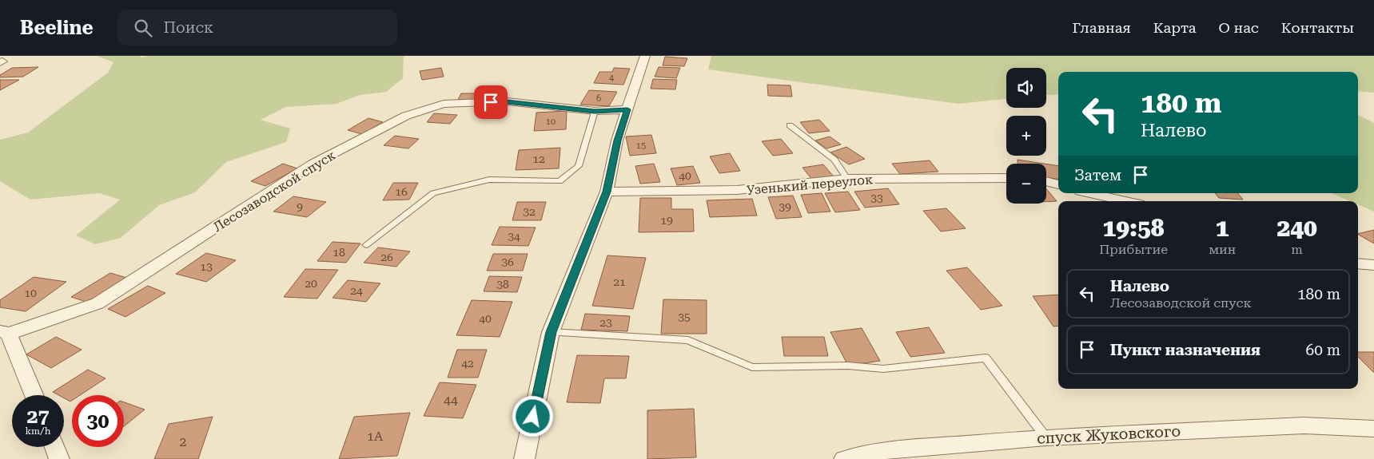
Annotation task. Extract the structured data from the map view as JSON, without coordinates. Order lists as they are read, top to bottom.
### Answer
{
  "streets": {
    "street": ["Узенький переулок", "Лесозаводской спуск", "спуск Жуковского"]
  },
  "house_numbers": [
    "4",
    "6",
    "10",
    "15",
    "12",
    "40",
    "16",
    "33",
    "9",
    "39",
    "32",
    "19",
    "34",
    "18",
    "26",
    "36",
    "13",
    "21",
    "20",
    "38",
    "24",
    "10",
    "35",
    "40",
    "23",
    "42",
    "44",
    "1А",
    "2"
  ],
  "page": {
    "header": "Beeline",
    "search": "Поиск",
    "nav": [
      "Главная",
      "Карта",
      "О нас",
      "Контакты"
    ],
    "map_buttons": ["+", "−"],
    "turn": ["180 m", "Налево"],
    "then": "Затем",
    "eta": [
      "19:58",
      "Прибытие",
      "1",
      "мин",
      "240",
      "m"
    ],
    "list": [
      {
        "name": "Налево",
        "note": "Лесозаводской спуск",
        "value": "180 m"
      },
      {
        "name": "Пункт назначения",
        "value": "60 m"
      }
    ],
    "speed": "27 km/h",
    "limit": "30"
  }
}
